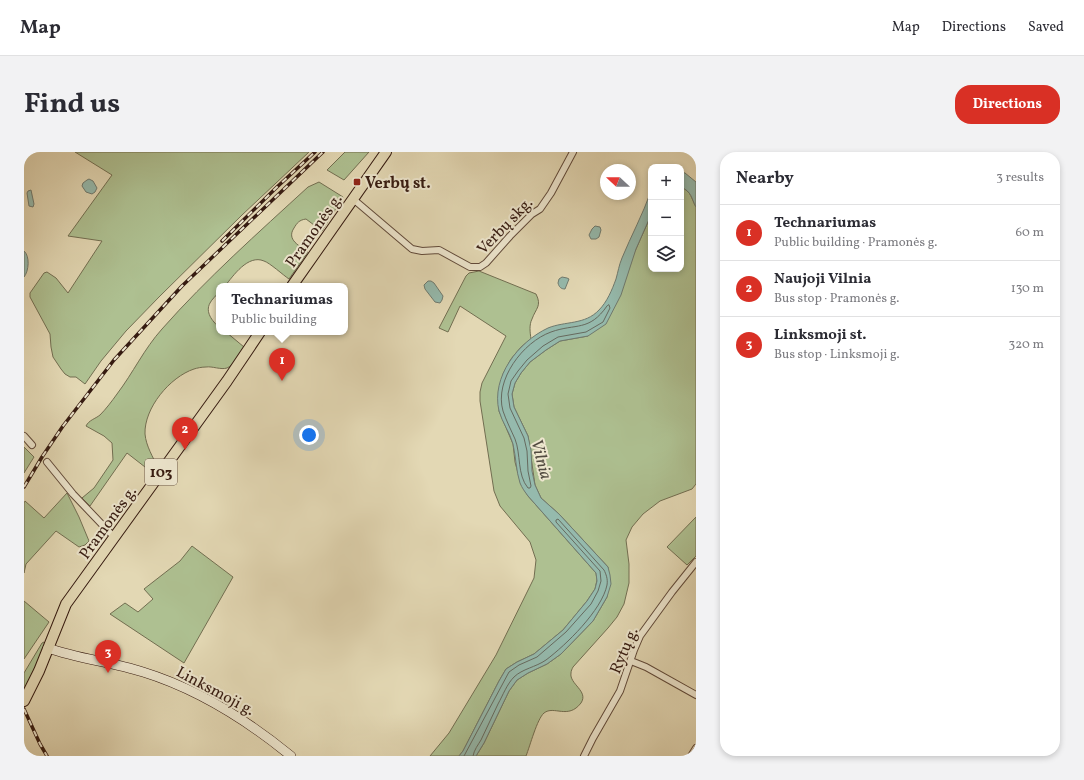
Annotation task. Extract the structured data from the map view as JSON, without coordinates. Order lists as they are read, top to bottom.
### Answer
{
  "streets": {
    "main road": ["Pramonės g.", "103", "Linksmoji g."],
    "street": ["Verbų skg.", "Rytų g."]
  },
  "crossings": [
    ["Verbų skg.", "Pramonės g."],
    ["Pramonės g.", "Linksmoji g."]
  ],
  "water": ["Vilnia"],
  "places": {
    "transit": ["Verbų st."]
  },
  "north": "left",
  "page": {
    "header": "Map",
    "nav": ["Map", "Directions", "Saved"],
    "title": "Find us",
    "buttons": "Directions",
    "heading": ["Nearby", "3 results"],
    "map_buttons": ["+", "−"],
    "list": [
      {
        "mark": "1",
        "name": "Technariumas",
        "note": "Public building · Pramonės g.",
        "value": "60 m"
      },
      {
        "mark": "2",
        "name": "Naujoji Vilnia",
        "note": "Bus stop · Pramonės g.",
        "value": "130 m"
      },
      {
        "mark": "3",
        "name": "Linksmoji st.",
        "note": "Bus stop · Linksmoji g.",
        "value": "320 m"
      }
    ],
    "popup": ["Technariumas", "Public building"],
    "pins": ["1", "2", "3"]
  }
}
